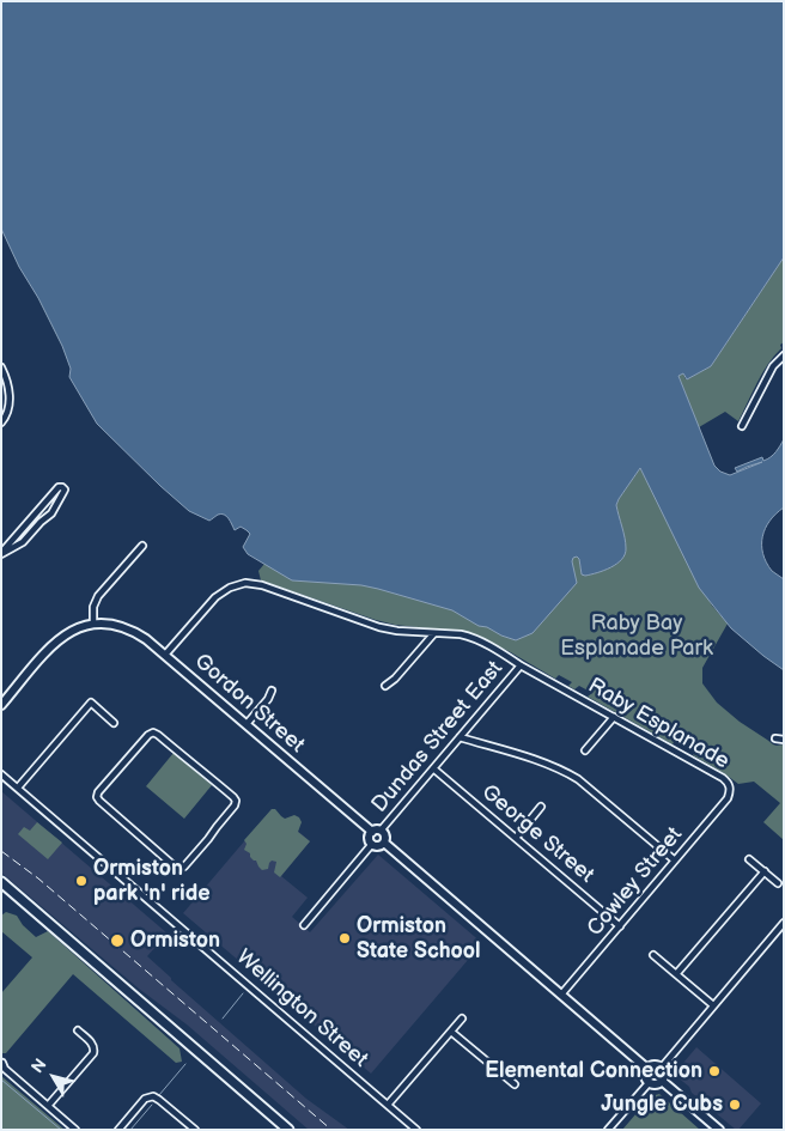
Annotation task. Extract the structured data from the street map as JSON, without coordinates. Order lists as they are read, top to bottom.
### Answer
{
  "streets": {
    "street": [
      "Gordon Street",
      "Raby Esplanade",
      "Dundas Street East",
      "George Street",
      "Cowley Street",
      "Wellington Street"
    ]
  },
  "crossings": [
    ["Gordon Street", "Raby Esplanade"],
    ["Gordon Street", "Dundas Street East"],
    ["Raby Esplanade", "Dundas Street East"],
    ["Raby Esplanade", "Cowley Street"],
    ["Dundas Street East", "George Street"],
    ["George Street", "Cowley Street"]
  ],
  "parks": ["Raby Bay Esplanade Park"],
  "places": [
    "Ormiston park 'n' ride",
    "Ormiston State School",
    "Ormiston",
    "Elemental Connection",
    "Jungle Cubs"
  ],
  "north": "top left"
}
